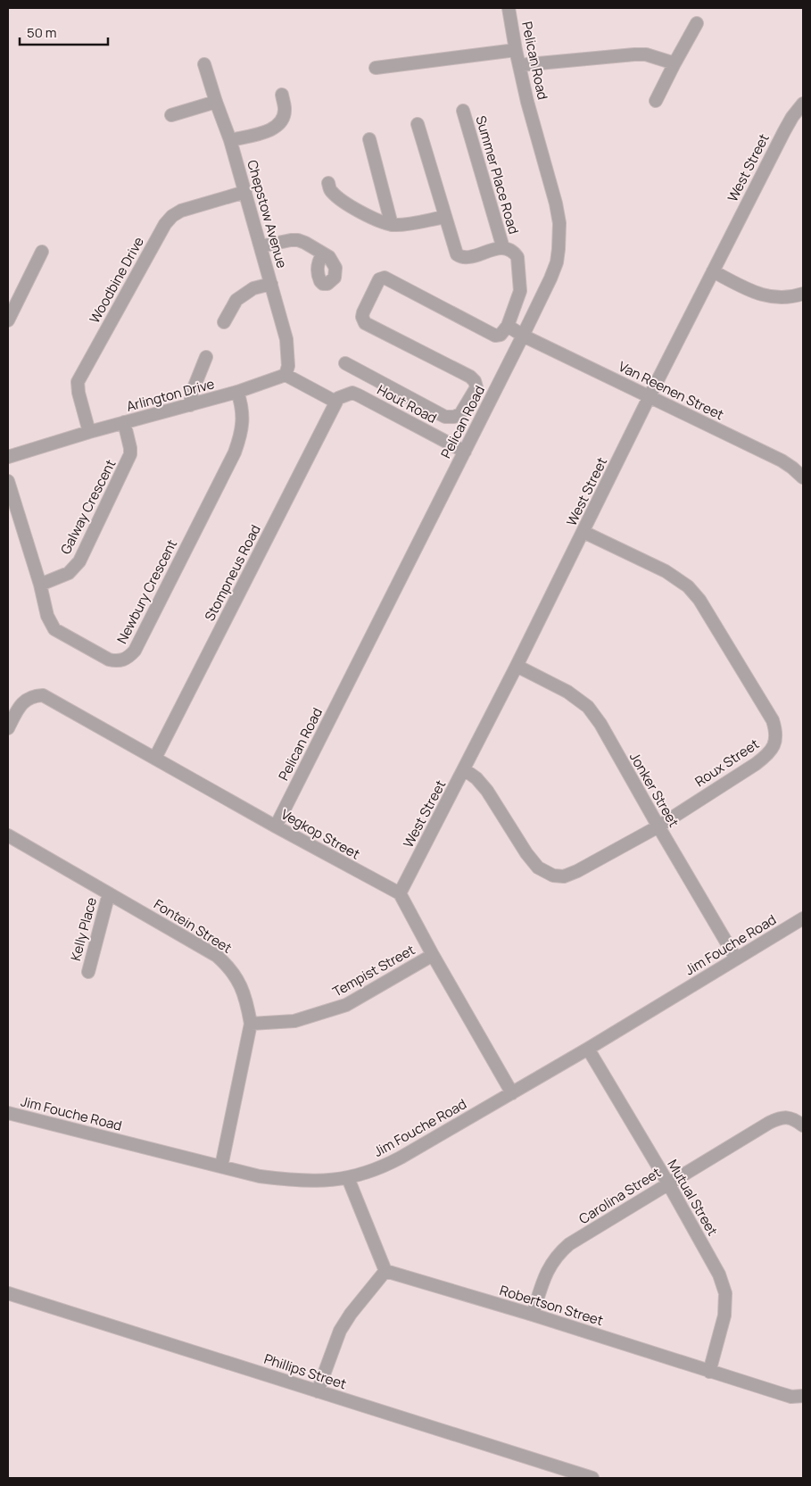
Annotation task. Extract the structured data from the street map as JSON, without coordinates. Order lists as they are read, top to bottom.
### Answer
{
  "streets": {
    "street": [
      "Pelican Road",
      "West Street",
      "Summer Place Road",
      "Chepstow Avenue",
      "Woodbine Drive",
      "Van Reenen Street",
      "Arlington Drive",
      "Hout Road",
      "Galway Crescent",
      "Stompneus Road",
      "Newbury Crescent",
      "Roux Street",
      "Jonker Street",
      "Vegkop Street",
      "Fontein Street",
      "Kelly Place",
      "Jim Fouche Road",
      "Tempist Street",
      "Carolina Street",
      "Mutual Street",
      "Robertson Street",
      "Phillips Street"
    ]
  },
  "crossings": [
    ["Pelican Road", "Van Reenen Street"],
    ["Pelican Road", "Hout Road"],
    ["Pelican Road", "Vegkop Street"],
    ["West Street", "Van Reenen Street"],
    ["West Street", "Roux Street"],
    ["West Street", "Jonker Street"],
    ["West Street", "Vegkop Street"],
    ["Chepstow Avenue", "Woodbine Drive"],
    ["Chepstow Avenue", "Arlington Drive"],
    ["Woodbine Drive", "Arlington Drive"],
    ["Arlington Drive", "Galway Crescent"],
    ["Arlington Drive", "Newbury Crescent"],
    ["Hout Road", "Stompneus Road"],
    ["Galway Crescent", "Newbury Crescent"],
    ["Stompneus Road", "Vegkop Street"],
    ["Roux Street", "Jonker Street"],
    ["Jonker Street", "Jim Fouche Road"],
    ["Fontein Street", "Kelly Place"],
    ["Fontein Street", "Jim Fouche Road"],
    ["Fontein Street", "Tempist Street"],
    ["Jim Fouche Road", "Mutual Street"],
    ["Carolina Street", "Mutual Street"],
    ["Carolina Street", "Robertson Street"],
    ["Mutual Street", "Robertson Street"]
  ],
  "scale_bar": "50 m"
}
